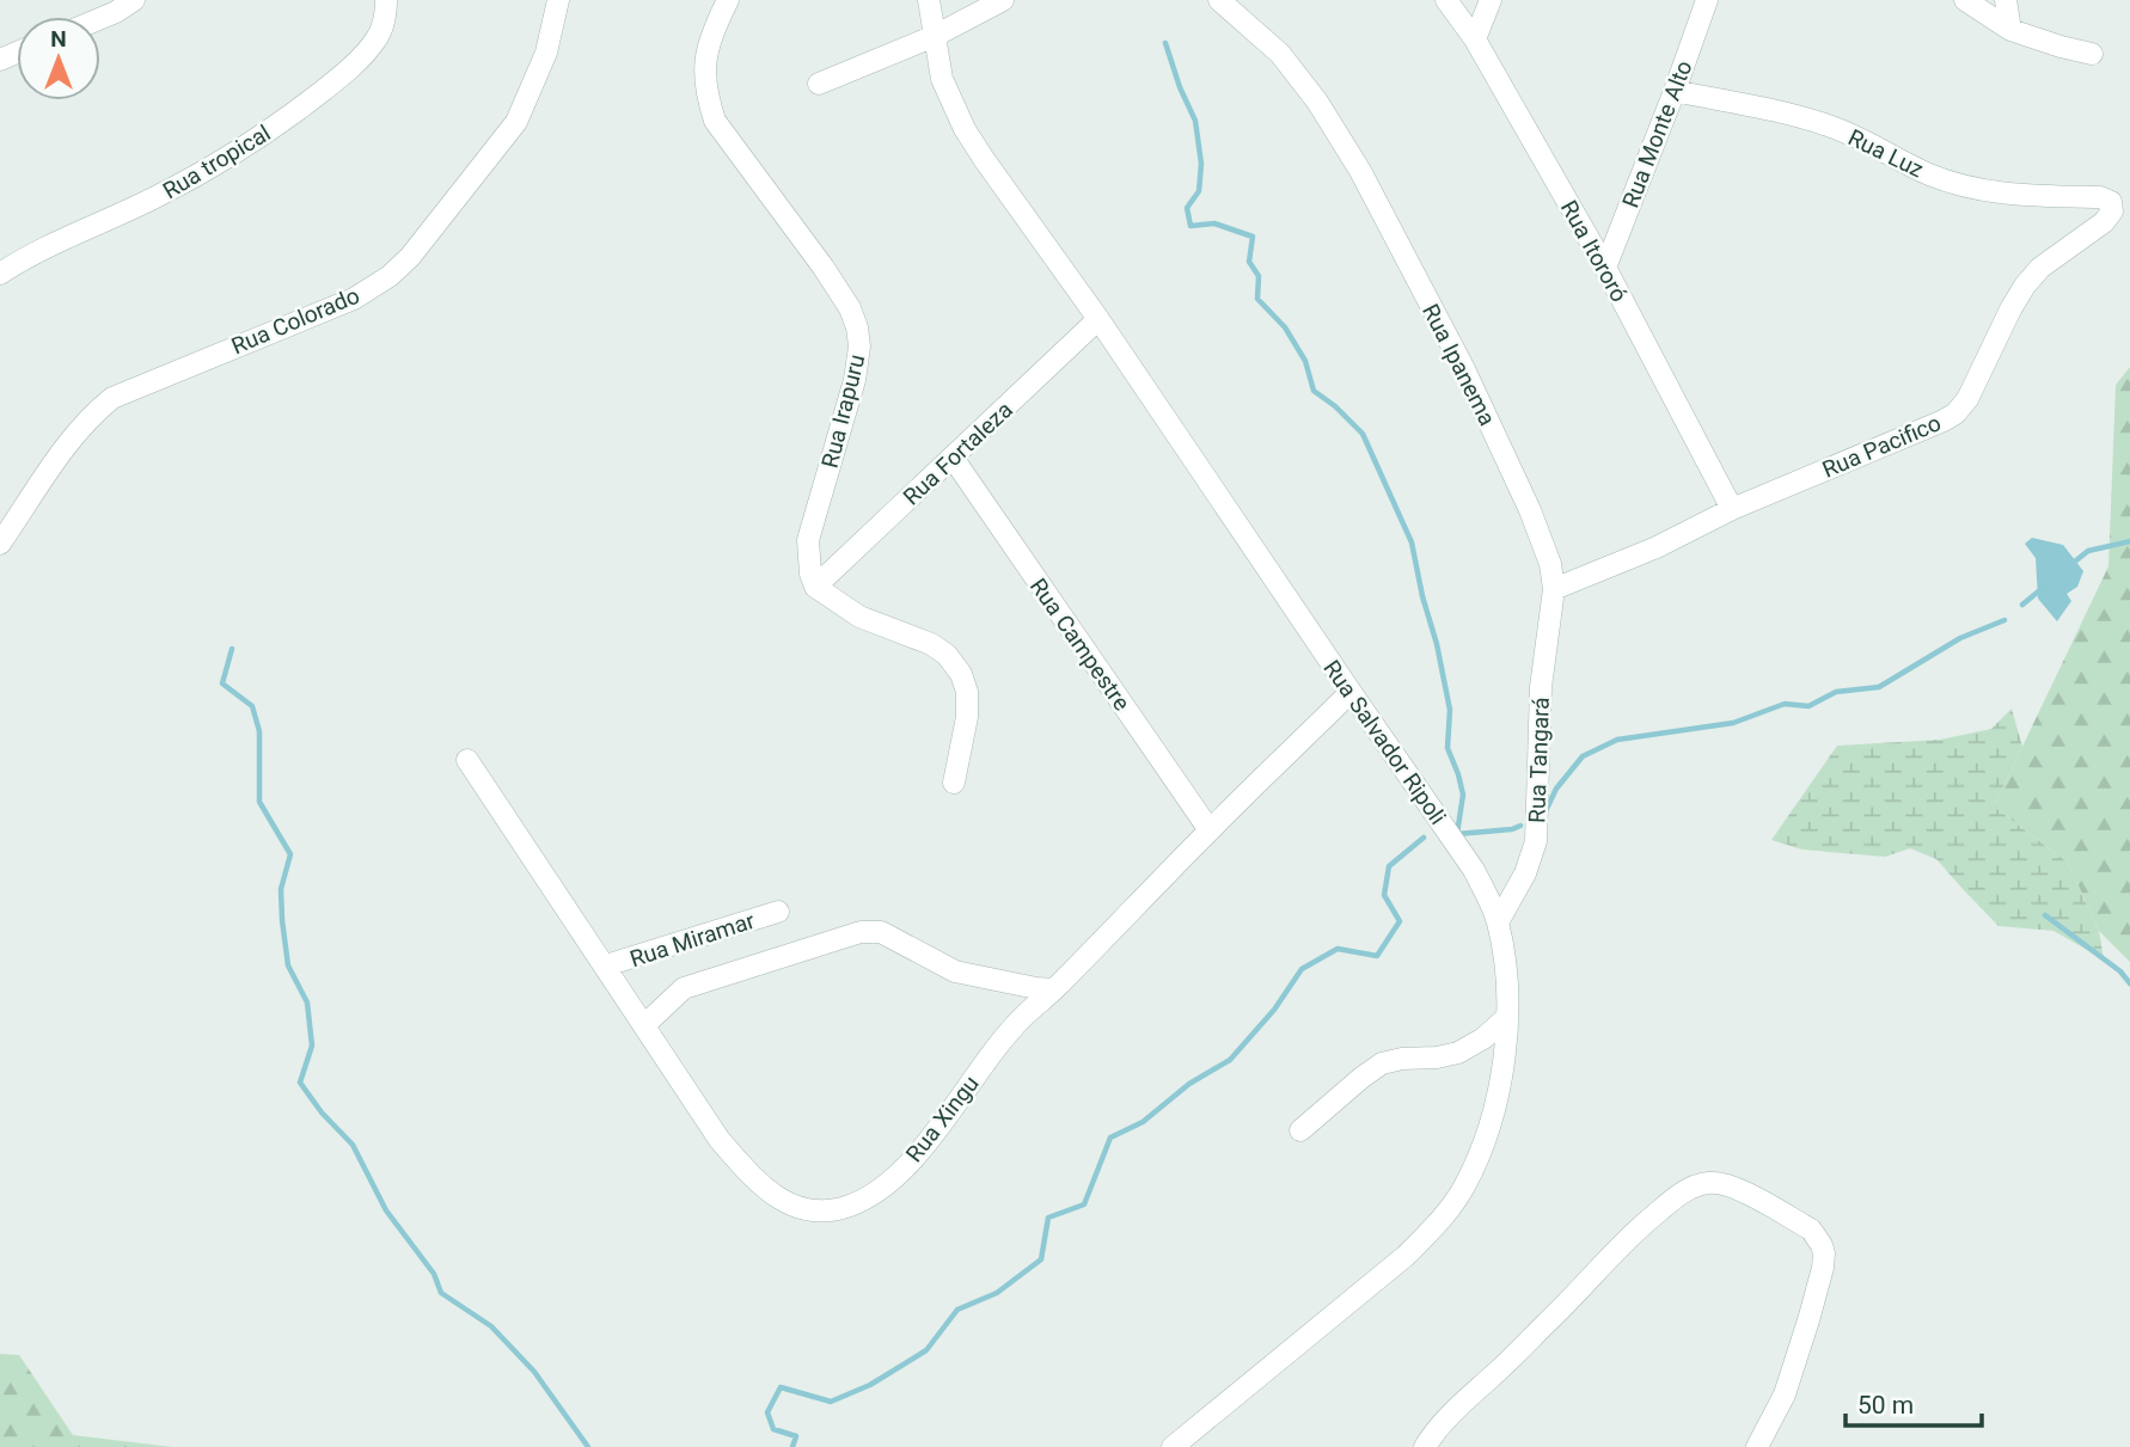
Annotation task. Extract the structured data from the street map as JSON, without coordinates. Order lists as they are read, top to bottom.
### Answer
{
  "streets": {
    "street": [
      "Rua Monte Alto",
      "Rua Luz",
      "Rua tropical",
      "Rua Itororó",
      "Rua Colorado",
      "Rua Ipanema",
      "Rua Irapuru",
      "Rua Pacifico",
      "Rua Fortaleza",
      "Rua Campestre",
      "Rua Salvador Ripoli",
      "Rua Tangará",
      "Rua Miramar",
      "Rua Xingu"
    ]
  },
  "crossings": [
    ["Rua Monte Alto", "Rua Luz"],
    ["Rua Monte Alto", "Rua Itororó"],
    ["Rua Luz", "Rua Pacifico"],
    ["Rua Itororó", "Rua Pacifico"],
    ["Rua Ipanema", "Rua Tangará"],
    ["Rua Irapuru", "Rua Fortaleza"],
    ["Rua Fortaleza", "Rua Campestre"],
    ["Rua Fortaleza", "Rua Salvador Ripoli"],
    ["Rua Campestre", "Rua Xingu"],
    ["Rua Salvador Ripoli", "Rua Tangará"],
    ["Rua Salvador Ripoli", "Rua Xingu"],
    ["Rua Miramar", "Rua Xingu"]
  ],
  "scale_bar": "50 m",
  "north": "top"
}
